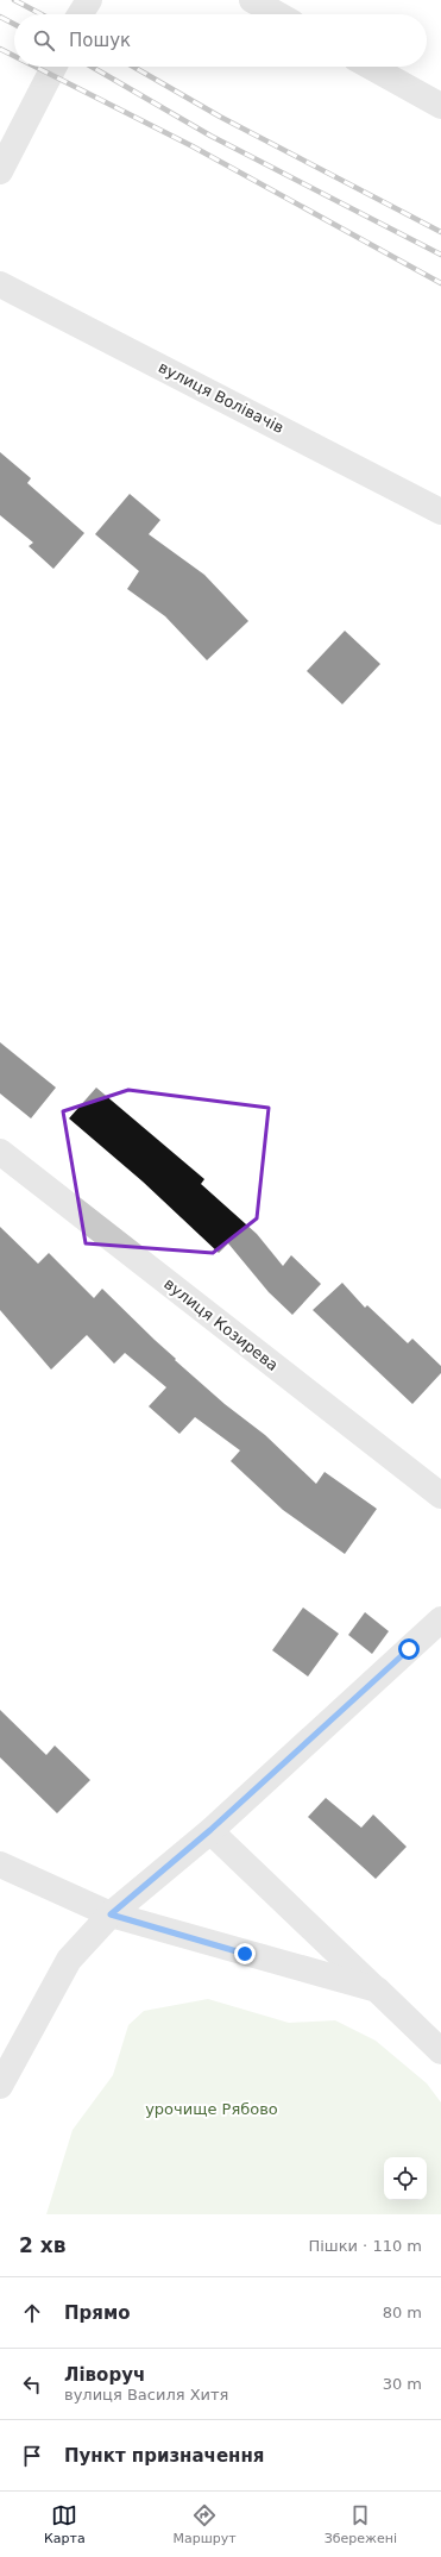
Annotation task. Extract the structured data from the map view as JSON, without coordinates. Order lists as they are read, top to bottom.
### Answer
{
  "streets": {
    "street": ["вулиця Волівачів", "вулиця Козирева"]
  },
  "parks": ["урочище Рябово"],
  "page": {
    "search": "Пошук",
    "heading": ["2 хв", "Пішки · 110 m"],
    "list": [
      ["Прямо", "80 m"],
      ["Ліворуч", "вулиця Василя Хитя", "30 m"],
      "Пункт призначення"
    ],
    "nav": ["Карта", "Маршрут", "Збережені"]
  }
}
